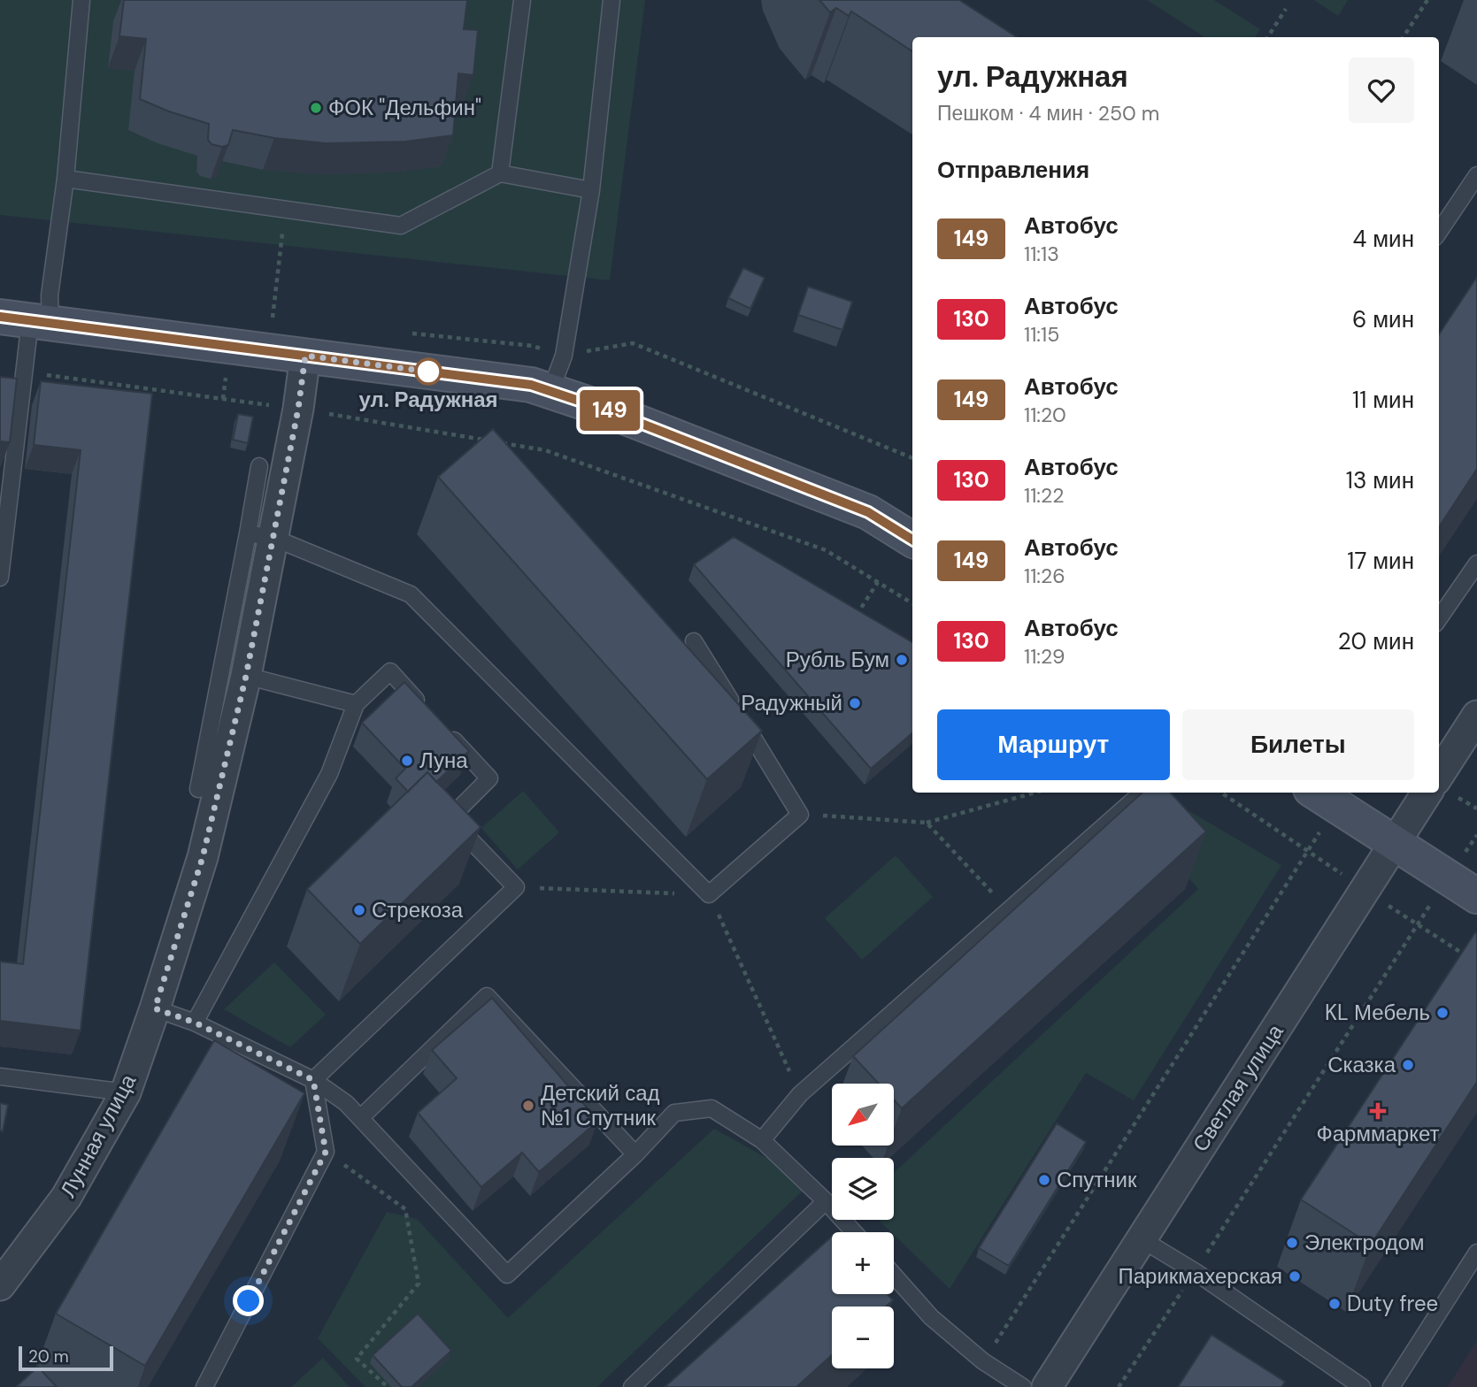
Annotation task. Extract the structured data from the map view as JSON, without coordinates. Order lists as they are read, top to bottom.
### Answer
{
  "streets": {
    "street": ["Светлая улица", "Лунная улица"]
  },
  "places": {
    "other": [
      "ФОК \"Дельфин\"",
      "ул. Радужная",
      "Рубль Бум",
      "Радужный",
      "Луна",
      "Стрекоза",
      "KL Мебель",
      "Сказка",
      "Детский сад №1 Спутник",
      "Спутник",
      "Электродом",
      "Парикмахерская",
      "Duty free"
    ],
    "health": ["Фарммаркет"]
  },
  "lines": ["bus line 149"],
  "scale_bar": "20 m",
  "north": "bottom left",
  "page": {
    "on_map": "149",
    "heading": [
      ["ул. Радужная", "Пешком · 4 мин · 250 m"],
      "Отправления"
    ],
    "list": [
      {
        "mark": "149",
        "name": "Автобус",
        "note": "11:13",
        "value": "4 мин"
      },
      {
        "mark": "130",
        "name": "Автобус",
        "note": "11:15",
        "value": "6 мин"
      },
      {
        "mark": "149",
        "name": "Автобус",
        "note": "11:20",
        "value": "11 мин"
      },
      {
        "mark": "130",
        "name": "Автобус",
        "note": "11:22",
        "value": "13 мин"
      },
      {
        "mark": "149",
        "name": "Автобус",
        "note": "11:26",
        "value": "17 мин"
      },
      {
        "mark": "130",
        "name": "Автобус",
        "note": "11:29",
        "value": "20 мин"
      }
    ],
    "buttons": ["Маршрут", "Билеты"],
    "map_buttons": ["+", "−"],
    "scale": "20 m"
  }
}
